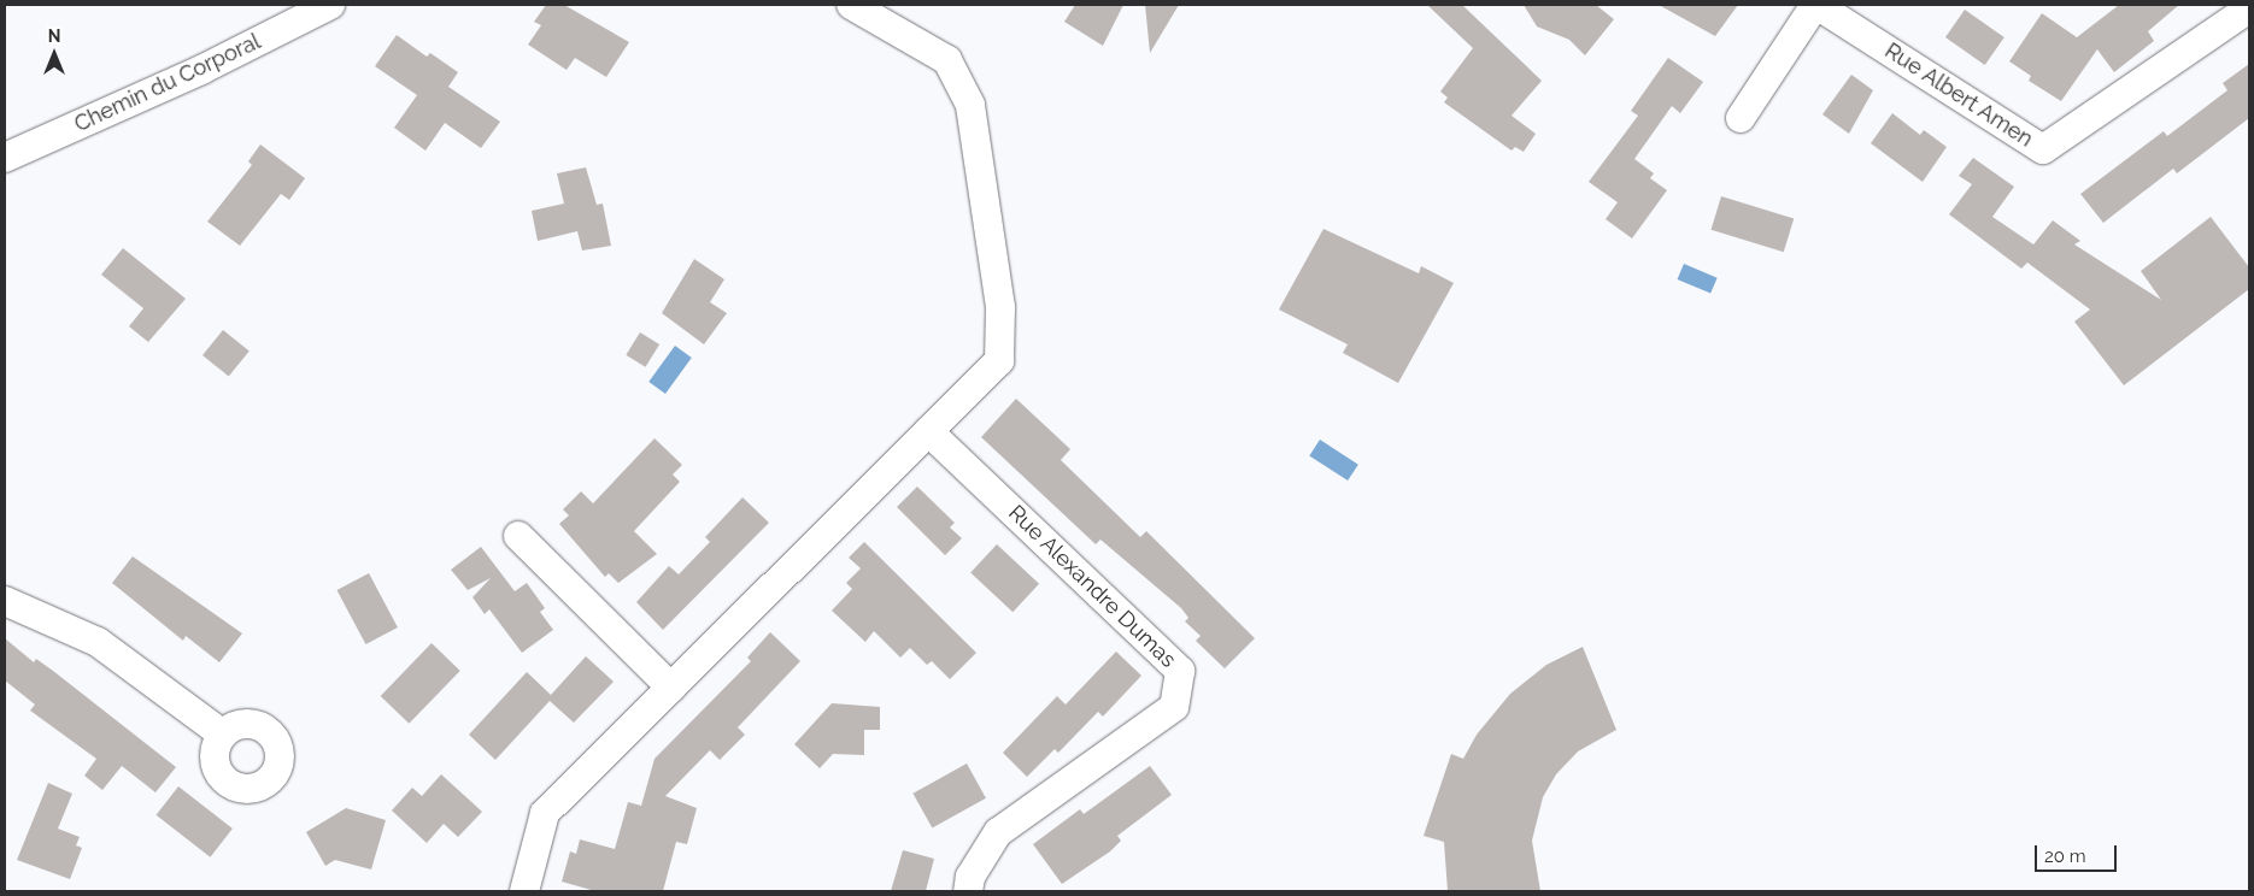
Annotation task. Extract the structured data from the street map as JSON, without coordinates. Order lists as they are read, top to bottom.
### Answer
{
  "streets": {
    "street": ["Chemin du Corporal", "Rue Albert Amen", "Rue Alexandre Dumas"]
  },
  "scale_bar": "20 m",
  "north": "top"
}
